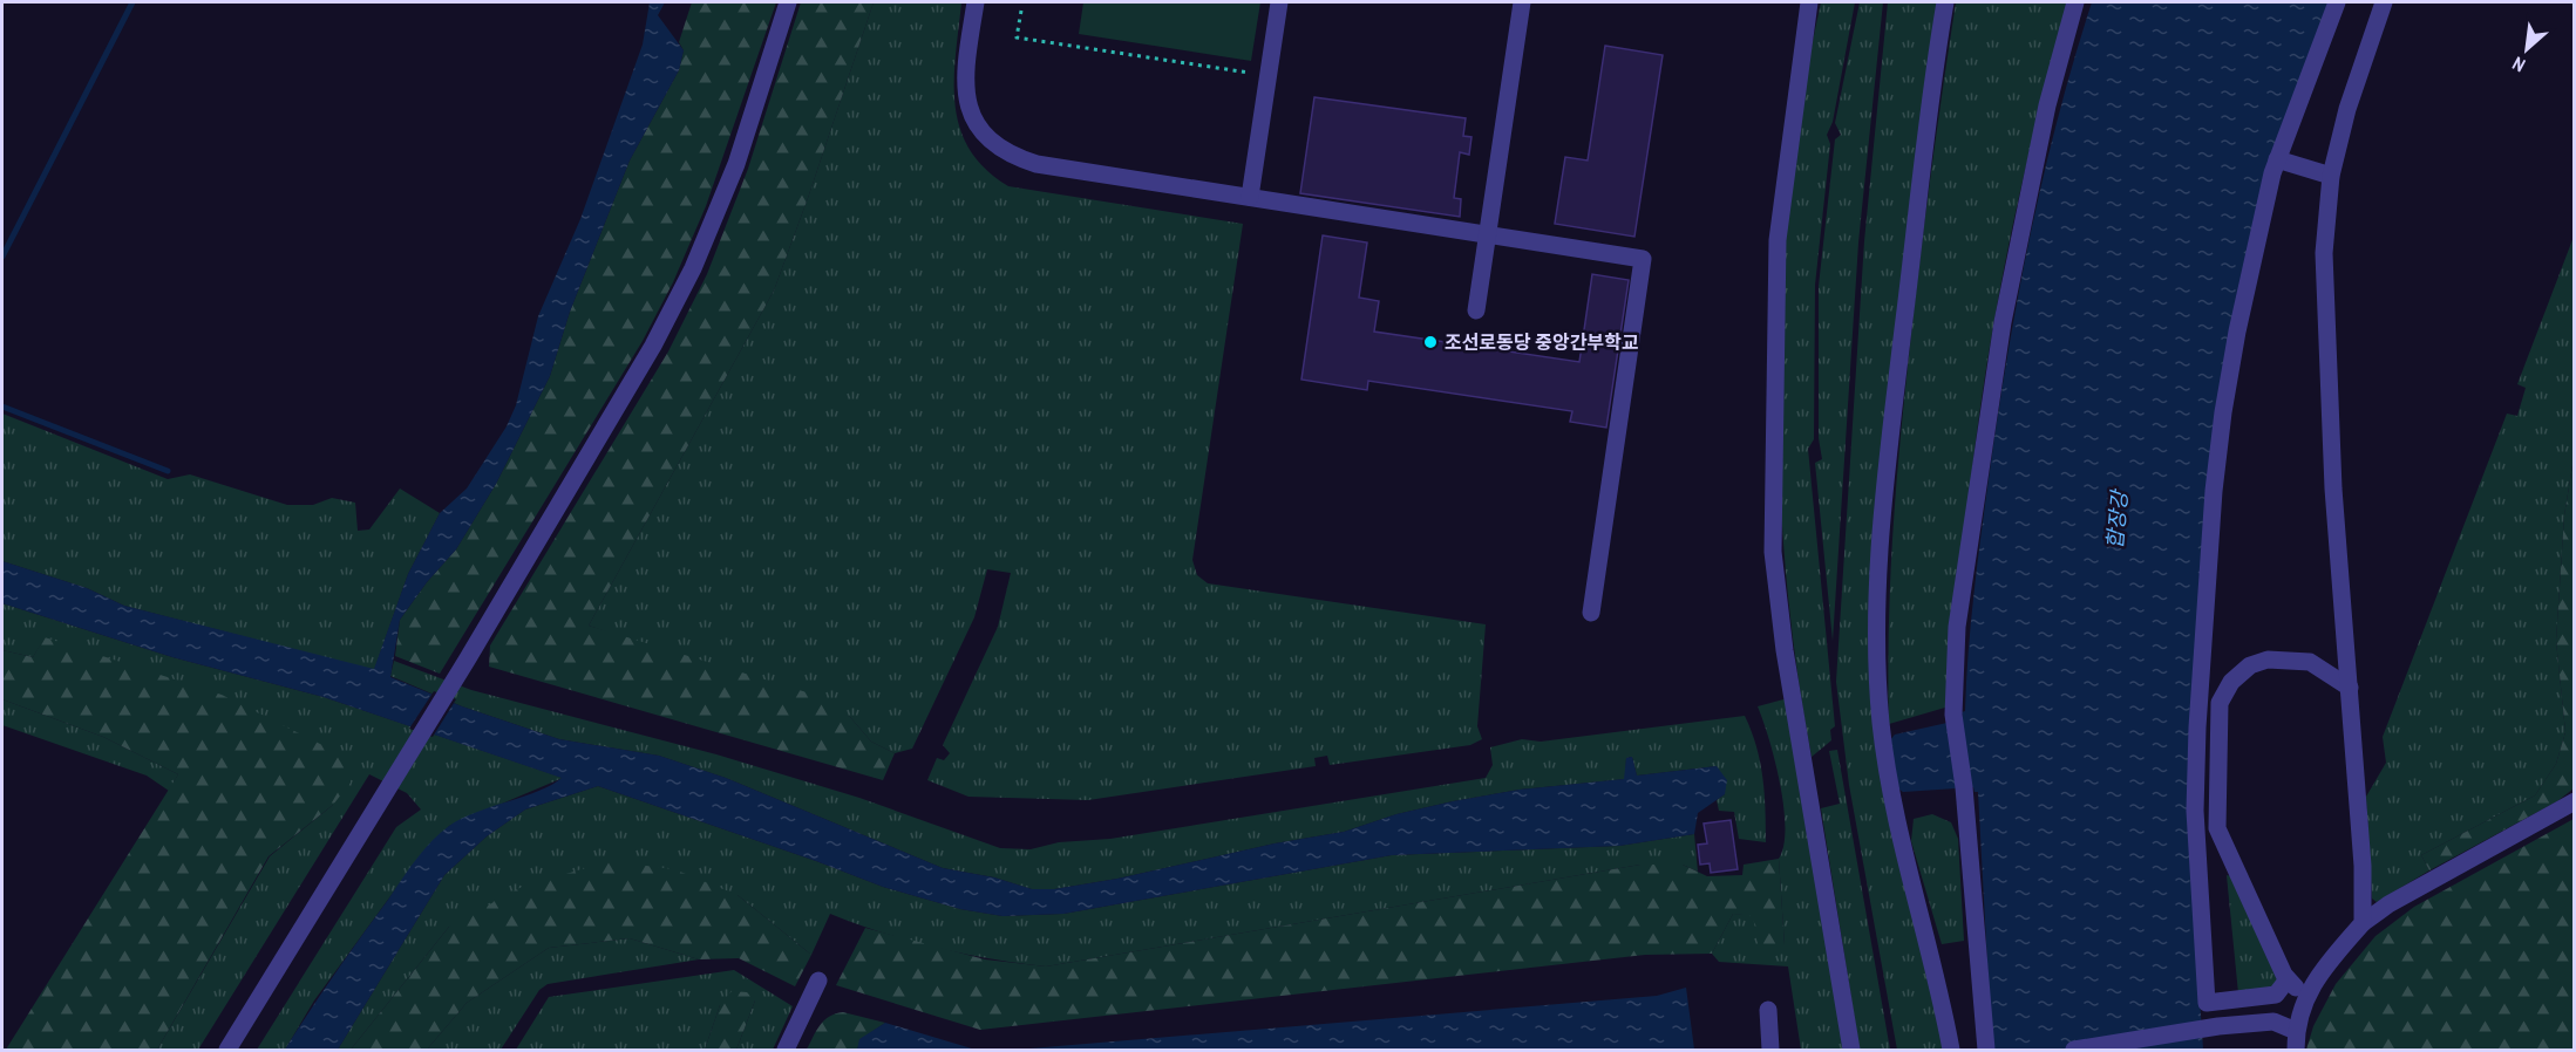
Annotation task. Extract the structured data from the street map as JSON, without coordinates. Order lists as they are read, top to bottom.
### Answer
{
  "water": ["합장강"],
  "places": ["조선로동당 중앙간부학교"],
  "north": "bottom left"
}
